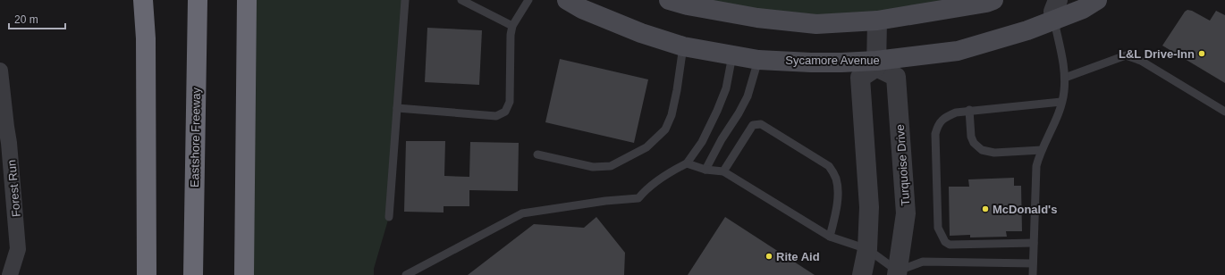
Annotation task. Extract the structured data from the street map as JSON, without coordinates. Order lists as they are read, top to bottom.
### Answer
{
  "streets": {
    "highway": ["Eastshore Freeway"],
    "main road": ["Sycamore Avenue"],
    "street": ["Turquoise Drive", "Forest Run"]
  },
  "crossings": [
    ["Sycamore Avenue", "Turquoise Drive"]
  ],
  "places": ["L&L Drive-Inn", "McDonald's", "Rite Aid"],
  "scale_bar": "20 m"
}
